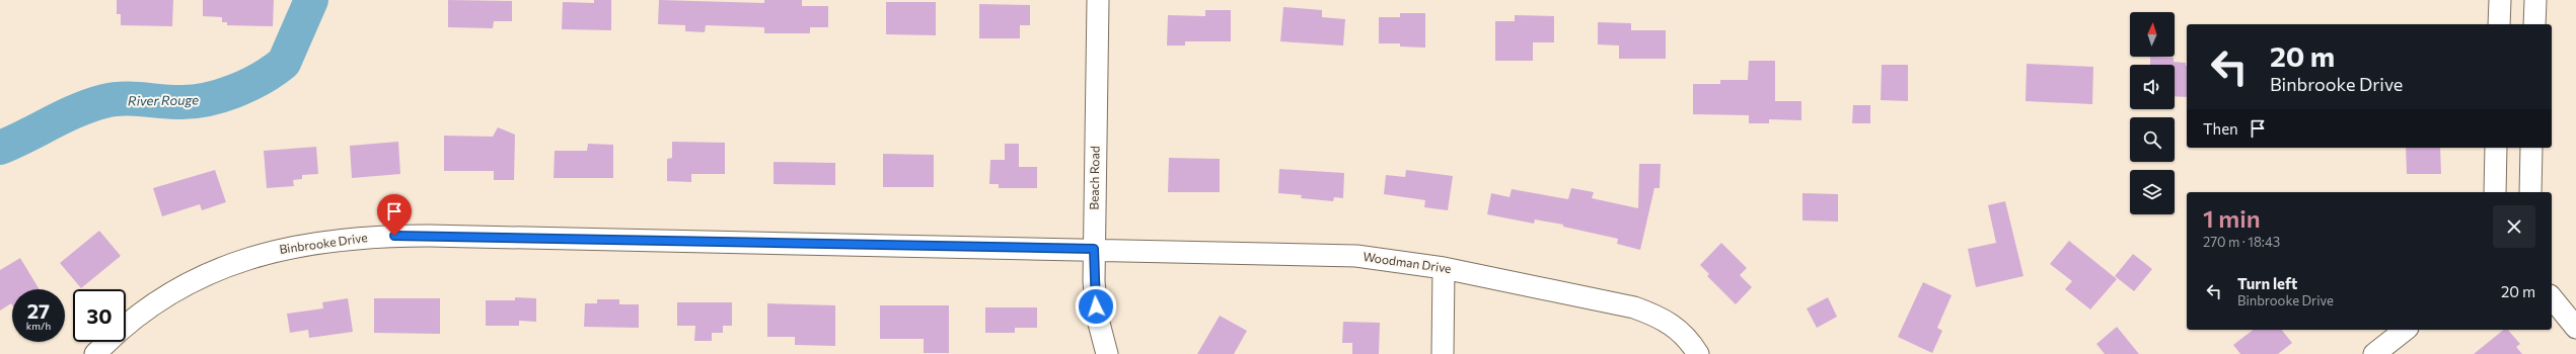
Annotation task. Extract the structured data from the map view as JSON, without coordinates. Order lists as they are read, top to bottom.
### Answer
{
  "streets": {
    "street": ["Beach Road", "Binbrooke Drive", "Woodman Drive"]
  },
  "crossings": [
    ["Beach Road", "Binbrooke Drive"],
    ["Beach Road", "Woodman Drive"],
    ["Binbrooke Drive", "Woodman Drive"]
  ],
  "water": ["River Rouge"],
  "north": "top",
  "page": {
    "turn": ["20 m", "Binbrooke Drive"],
    "then": "Then",
    "heading": ["1 min", "270 m · 18:43"],
    "list": [
      {
        "name": "Turn left",
        "note": "Binbrooke Drive",
        "value": "20 m"
      }
    ],
    "speed": "27 km/h",
    "limit": "30"
  }
}
